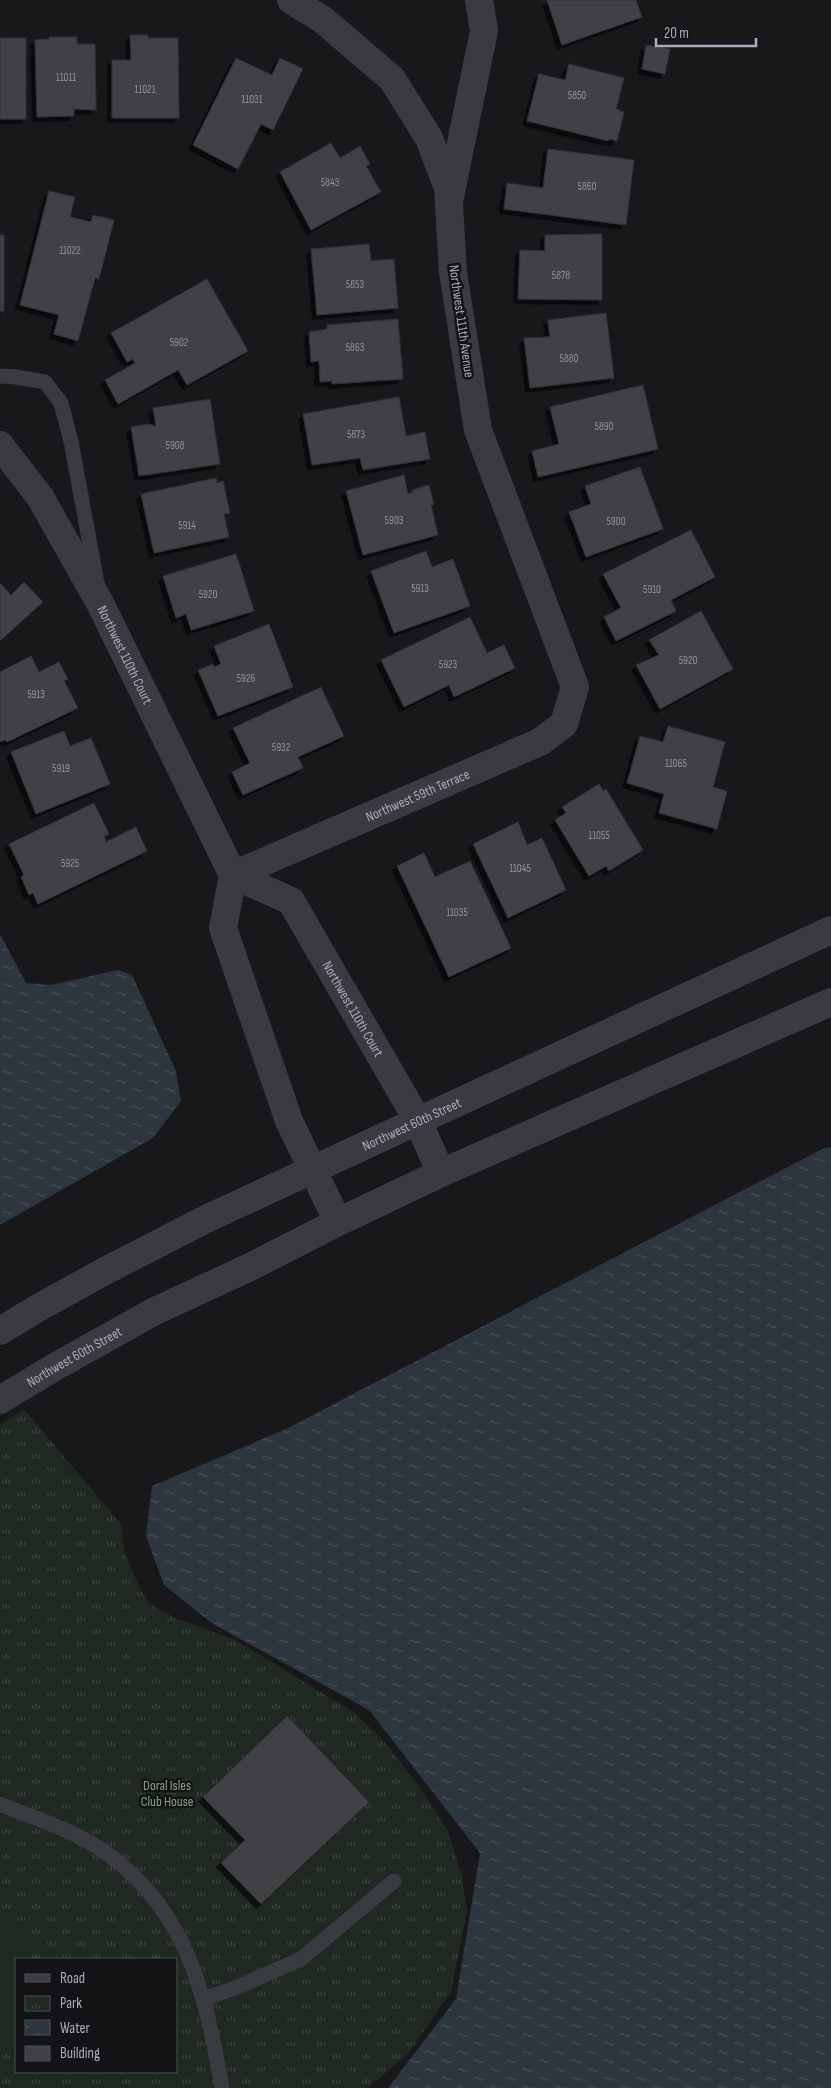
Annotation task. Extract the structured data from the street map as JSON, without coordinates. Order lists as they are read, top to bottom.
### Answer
{
  "streets": {
    "street": [
      "Northwest 111th Avenue",
      "Northwest 110th Court",
      "Northwest 59th Terrace",
      "Northwest 60th Street"
    ]
  },
  "crossings": [
    ["Northwest 111th Avenue", "Northwest 59th Terrace"],
    ["Northwest 110th Court", "Northwest 59th Terrace"],
    ["Northwest 110th Court", "Northwest 60th Street"]
  ],
  "parks": ["Doral Isles Club House"],
  "house_numbers": [
    "11011",
    "11021",
    "5850",
    "11031",
    "5843",
    "5860",
    "11022",
    "5878",
    "5853",
    "5902",
    "5863",
    "5880",
    "5890",
    "5873",
    "5908",
    "5903",
    "5900",
    "5914",
    "5913",
    "5910",
    "5920",
    "5920",
    "5923",
    "5926",
    "5913",
    "5932",
    "11065",
    "5919",
    "11055",
    "5925",
    "11045",
    "11035"
  ],
  "legend": [
    "Road",
    "Park",
    "Water",
    "Building"
  ],
  "scale_bar": "20 m"
}
